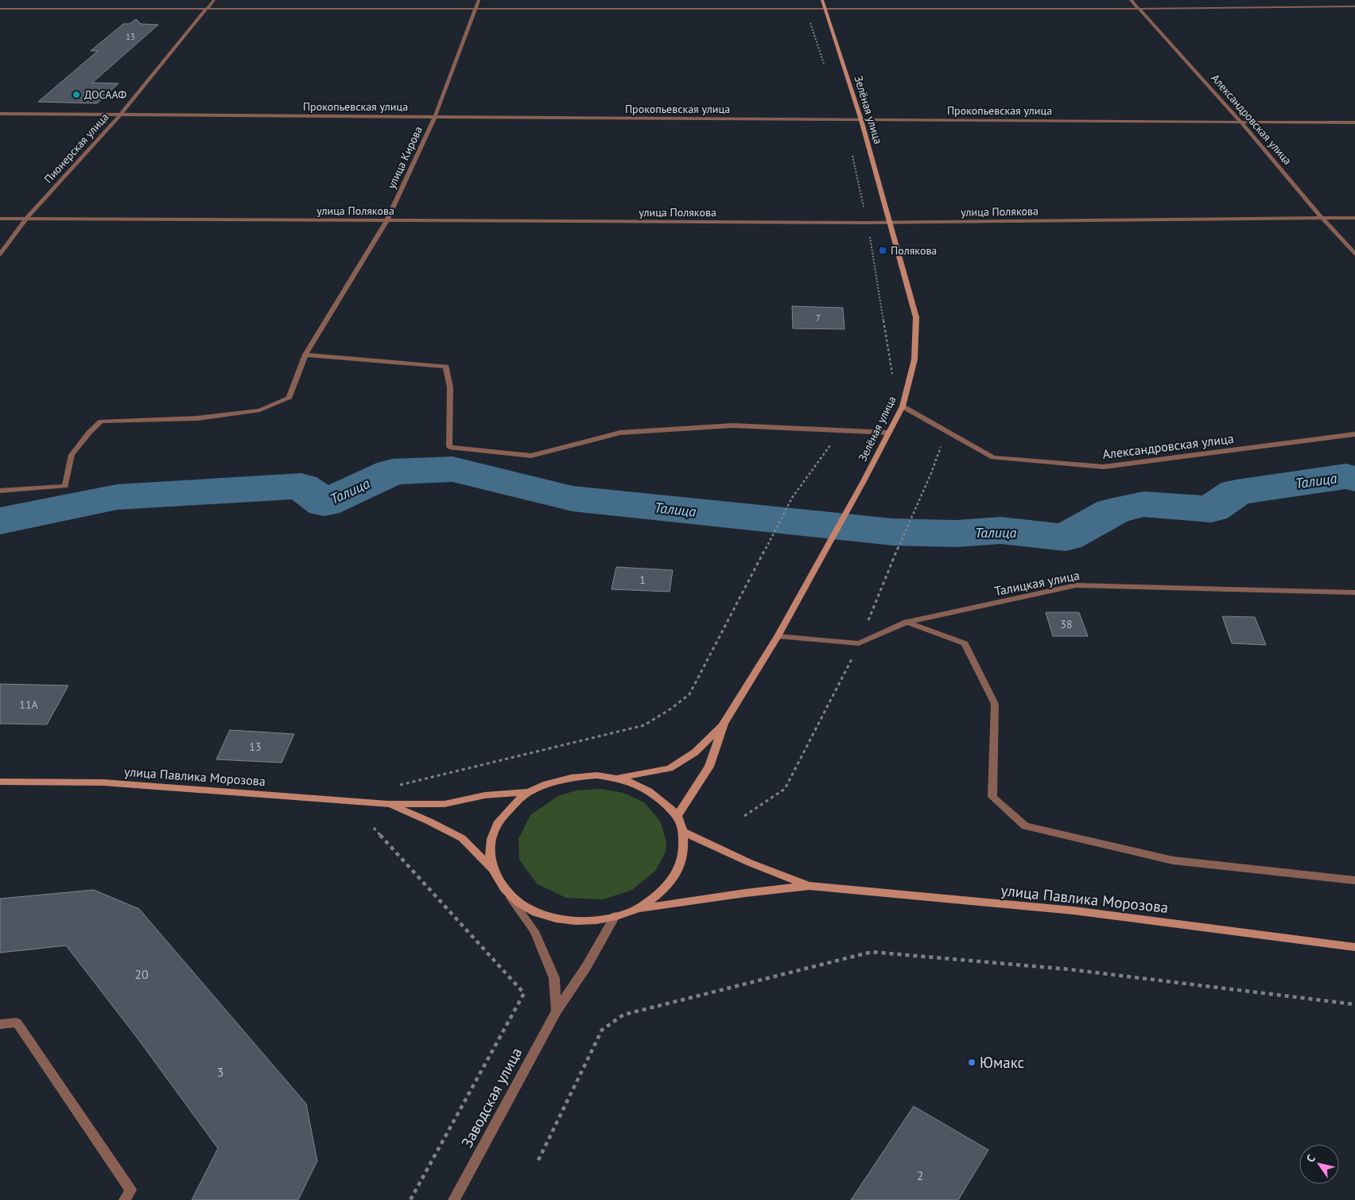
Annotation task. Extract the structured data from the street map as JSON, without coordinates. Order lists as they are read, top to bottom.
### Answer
{
  "streets": {
    "main road": ["Зелёная улица", "улица Павлика Морозова"],
    "street": [
      "Прокопьевская улица",
      "Александровская улица",
      "Пионерская улица",
      "улица Кирова",
      "улица Полякова",
      "Талицкая улица",
      "Заводская улица"
    ]
  },
  "crossings": [
    ["Прокопьевская улица", "Зелёная улица"],
    ["Прокопьевская улица", "Александровская улица"],
    ["Прокопьевская улица", "Пионерская улица"],
    ["Прокопьевская улица", "улица Кирова"],
    ["Зелёная улица", "Александровская улица"],
    ["Зелёная улица", "улица Полякова"],
    ["Зелёная улица", "Талицкая улица"],
    ["Александровская улица", "улица Полякова"],
    ["Пионерская улица", "улица Полякова"],
    ["улица Кирова", "улица Полякова"]
  ],
  "water": ["Талица"],
  "places": {
    "other": ["ДОСААФ", "Юмакс"],
    "transit": ["Полякова"]
  },
  "house_numbers": [
    "13",
    "7",
    "1",
    "38",
    "11А",
    "13",
    "20",
    "3",
    "2"
  ],
  "north": "top left"
}
